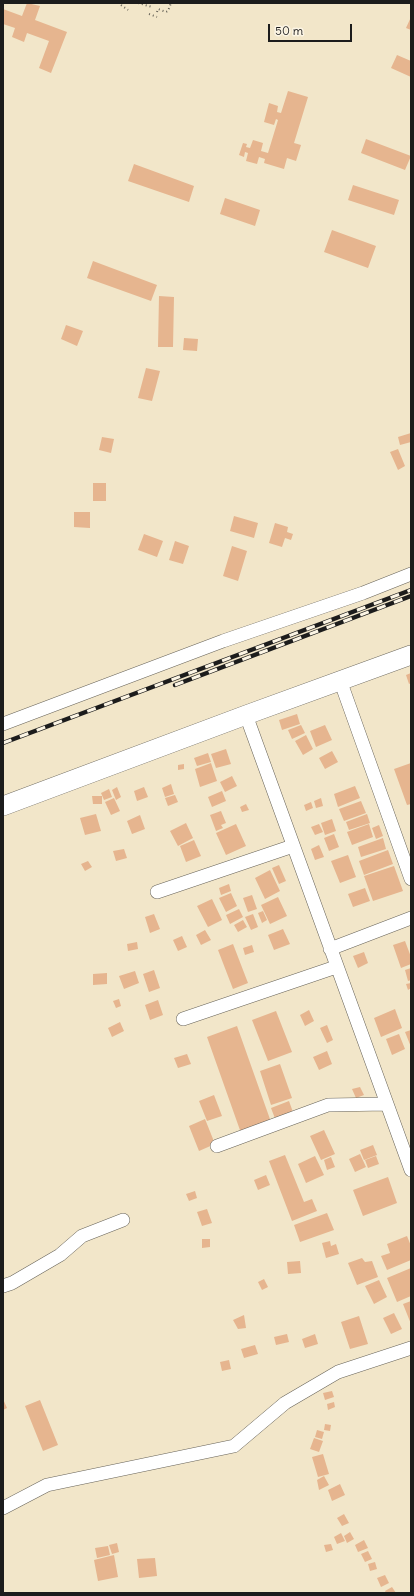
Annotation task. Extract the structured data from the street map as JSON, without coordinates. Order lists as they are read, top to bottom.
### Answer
{
  "scale_bar": "50 m"
}
